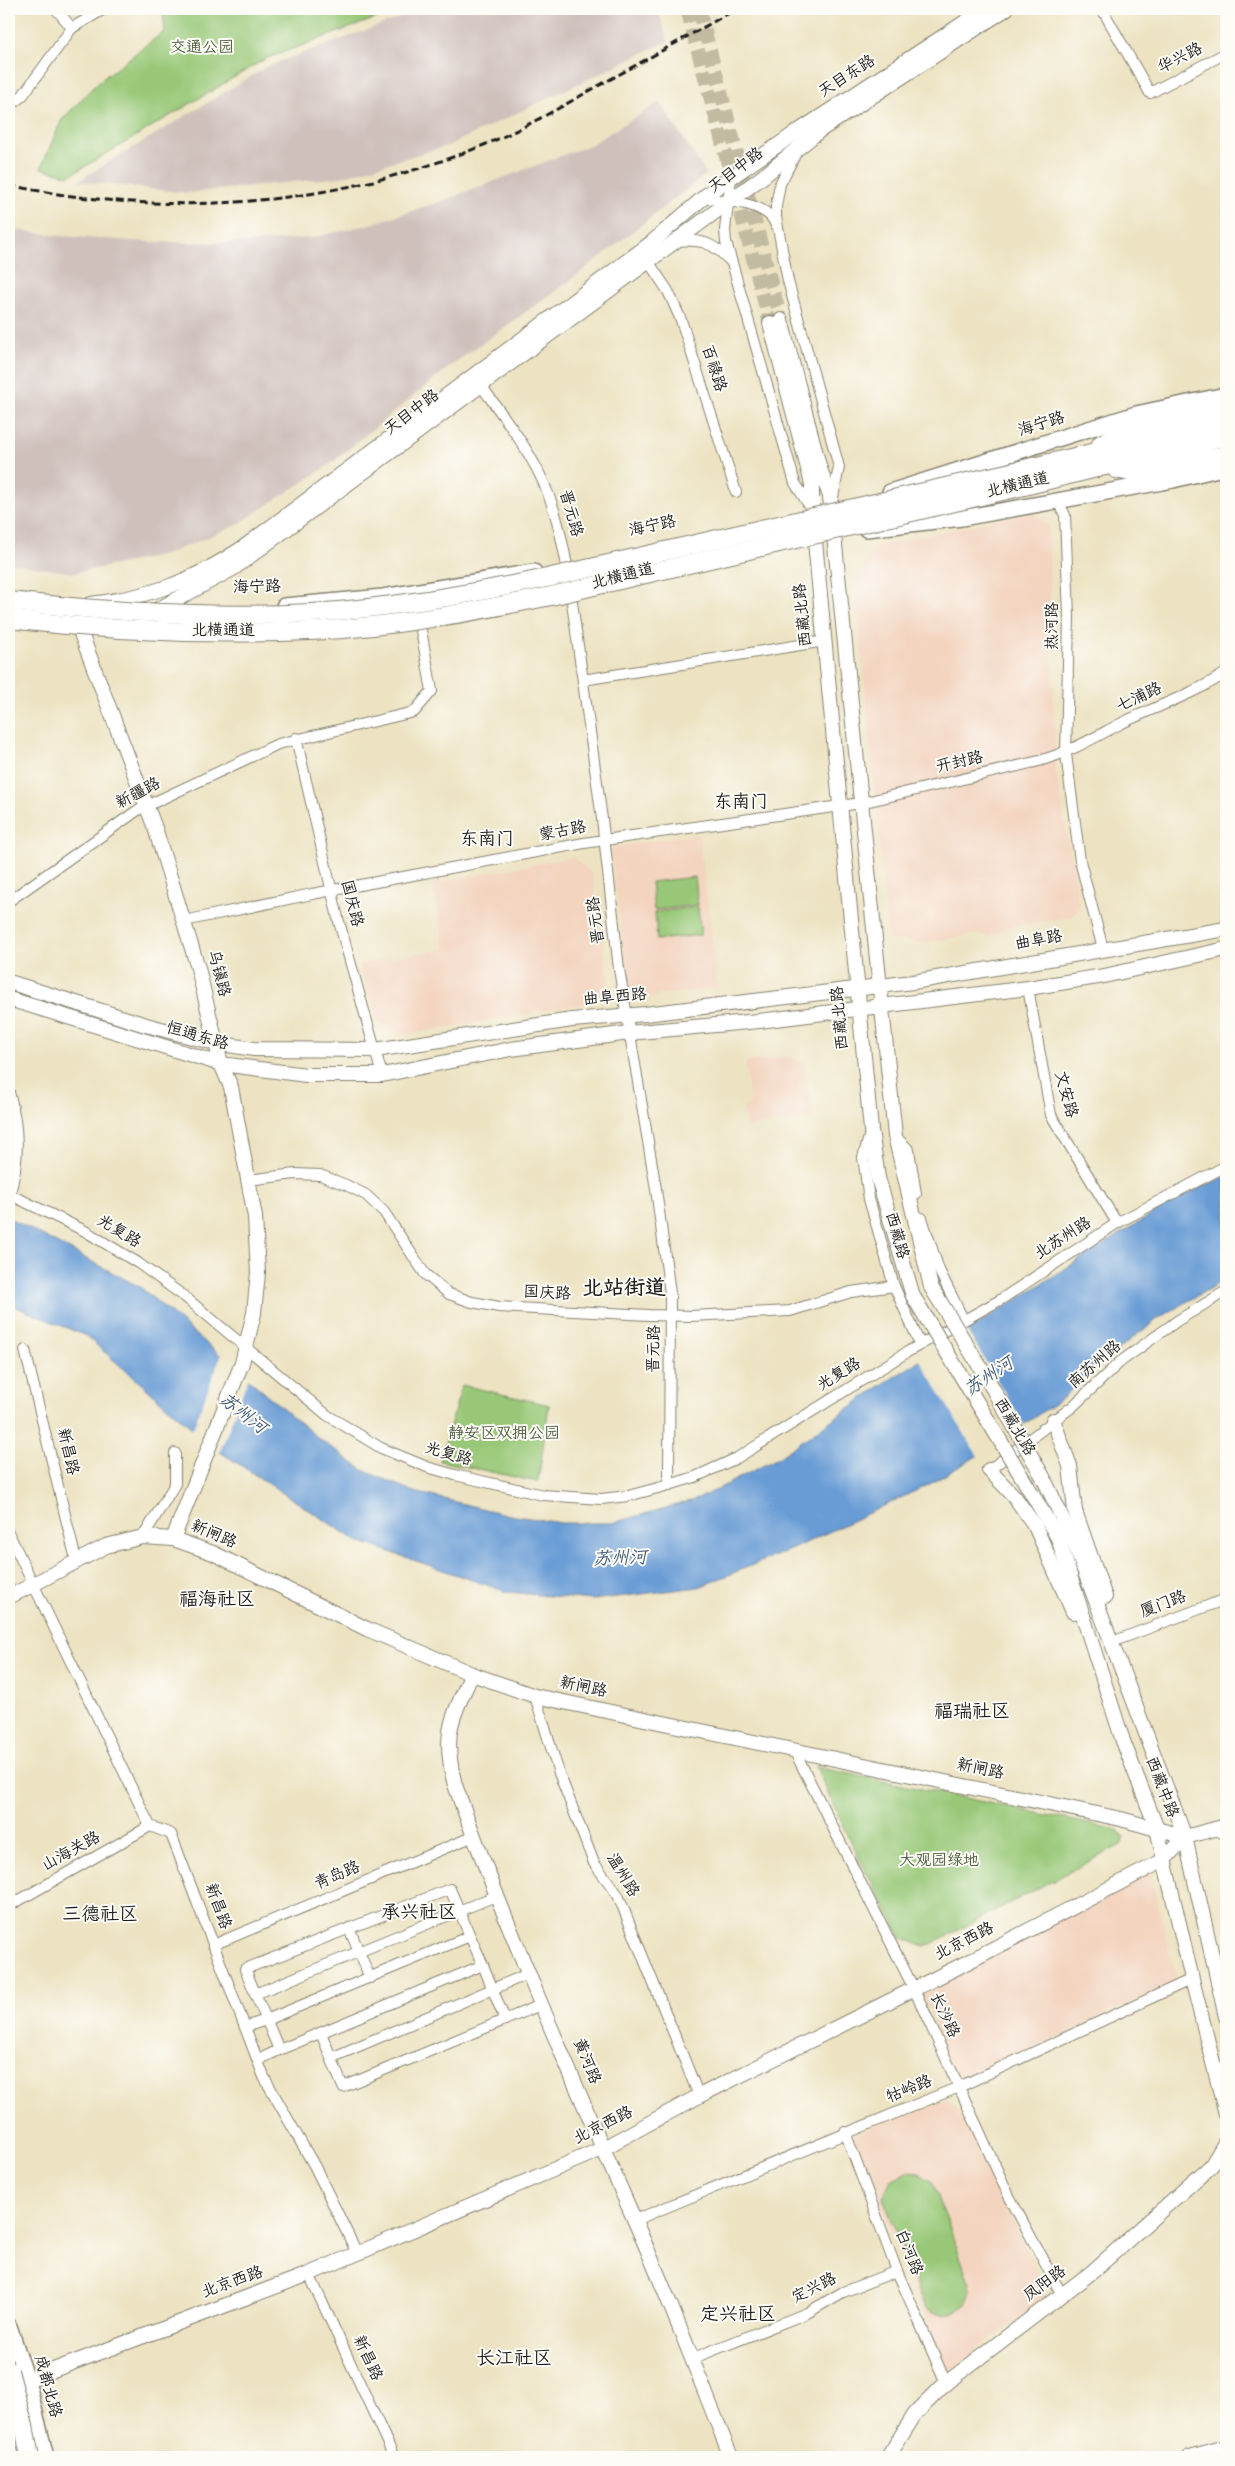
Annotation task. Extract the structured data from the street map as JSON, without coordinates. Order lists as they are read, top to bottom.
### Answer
{
  "streets": {
    "highway": ["北横通道"],
    "main road": [
      "天目东路",
      "天目中路",
      "海宁路",
      "西藏北路",
      "曲阜路",
      "乌镇路",
      "曲阜西路",
      "恒通东路",
      "新闸路",
      "西藏中路",
      "北京西路",
      "黄河路",
      "凤阳路",
      "成都北路"
    ],
    "street": [
      "华兴路",
      "百禄路",
      "晋元路",
      "热河路",
      "七浦路",
      "开封路",
      "新疆路",
      "蒙古路",
      "国庆路",
      "文安路",
      "光复路",
      "西藏路",
      "北苏州路",
      "南苏州路",
      "新昌路",
      "厦门路",
      "山海关路",
      "温州路",
      "青岛路",
      "长沙路",
      "牯岭路",
      "白河路",
      "定兴路"
    ]
  },
  "crossings": [
    ["天目东路", "天目中路"],
    ["天目东路", "西藏北路"],
    ["天目中路", "百禄路"],
    ["天目中路", "海宁路"],
    ["天目中路", "晋元路"],
    ["天目中路", "西藏北路"],
    ["天目中路", "乌镇路"],
    ["海宁路", "晋元路"],
    ["海宁路", "西藏北路"],
    ["海宁路", "乌镇路"],
    ["晋元路", "蒙古路"],
    ["晋元路", "国庆路"],
    ["晋元路", "曲阜西路"],
    ["晋元路", "光复路"],
    ["西藏北路", "开封路"],
    ["西藏北路", "蒙古路"],
    ["西藏北路", "曲阜路"],
    ["西藏北路", "曲阜西路"],
    ["西藏北路", "西藏路"],
    ["西藏北路", "西藏中路"],
    ["热河路", "七浦路"],
    ["热河路", "开封路"],
    ["七浦路", "开封路"],
    ["开封路", "蒙古路"],
    ["新疆路", "国庆路"],
    ["新疆路", "乌镇路"],
    ["蒙古路", "国庆路"],
    ["蒙古路", "乌镇路"],
    ["国庆路", "乌镇路"],
    ["国庆路", "曲阜西路"],
    ["国庆路", "恒通东路"],
    ["国庆路", "西藏路"],
    ["曲阜路", "曲阜西路"],
    ["乌镇路", "恒通东路"],
    ["乌镇路", "光复路"],
    ["乌镇路", "新闸路"],
    ["曲阜西路", "恒通东路"],
    ["文安路", "北苏州路"],
    ["光复路", "西藏路"],
    ["光复路", "北苏州路"],
    ["西藏路", "北苏州路"],
    ["新昌路", "新闸路"],
    ["新昌路", "山海关路"],
    ["新昌路", "青岛路"],
    ["新昌路", "北京西路"],
    ["新闸路", "西藏中路"],
    ["新闸路", "温州路"],
    ["新闸路", "北京西路"],
    ["新闸路", "长沙路"],
    ["新闸路", "黄河路"],
    ["厦门路", "西藏中路"],
    ["西藏中路", "北京西路"],
    ["西藏中路", "牯岭路"],
    ["温州路", "北京西路"],
    ["青岛路", "黄河路"],
    ["北京西路", "长沙路"],
    ["北京西路", "黄河路"],
    ["北京西路", "成都北路"],
    ["长沙路", "牯岭路"],
    ["长沙路", "凤阳路"],
    ["黄河路", "牯岭路"],
    ["黄河路", "定兴路"],
    ["牯岭路", "白河路"],
    ["白河路", "凤阳路"],
    ["白河路", "定兴路"]
  ],
  "districts": [
    "东南门",
    "东南门",
    "北站街道",
    "福海社区",
    "福瑞社区",
    "承兴社区",
    "三德社区",
    "定兴社区",
    "长江社区"
  ],
  "water": ["苏州河"],
  "parks": ["交通公园", "静安区双拥公园", "大观园绿地"]
}
